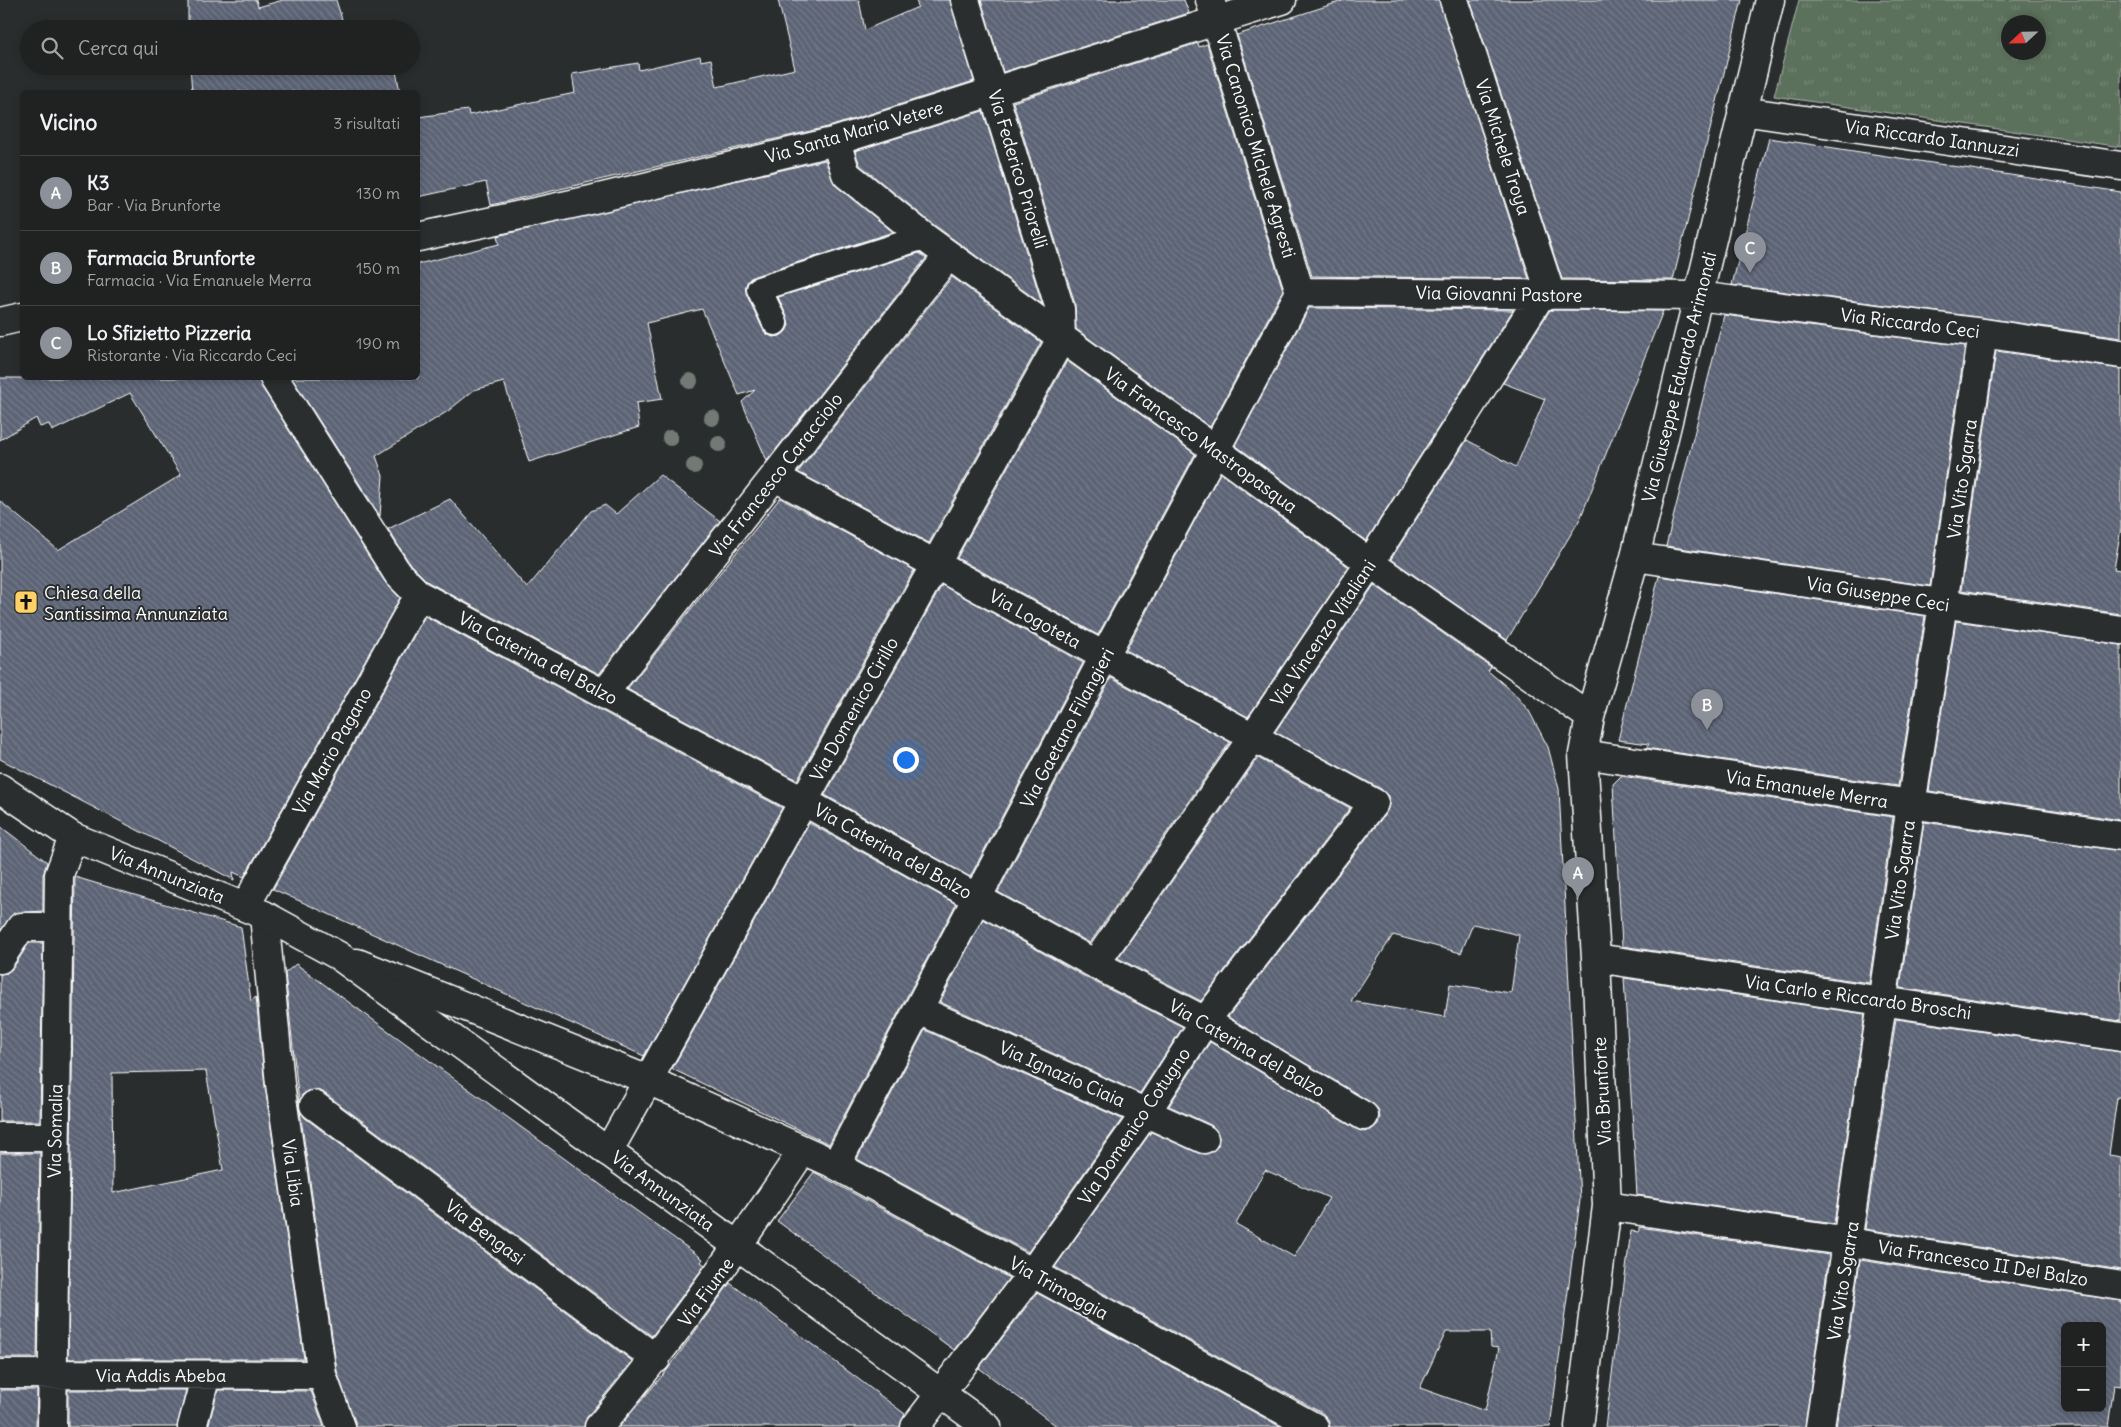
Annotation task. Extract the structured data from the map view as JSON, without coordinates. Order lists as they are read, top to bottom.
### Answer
{
  "streets": {
    "street": [
      "Via Santa Maria Vetere",
      "Via Riccardo Iannuzzi",
      "Via Canonico Michele Agresti",
      "Via Michele Troya",
      "Via Federico Priorelli",
      "Via Giovanni Pastore",
      "Via Riccardo Ceci",
      "Via Giuseppe Eduardo Arimondi",
      "Via Francesco Mastropasqua",
      "Via Francesco Caracciolo",
      "Via Vito Sgarra",
      "Via Giuseppe Ceci",
      "Via Logoteta",
      "Via Vincenzo Vitaliani",
      "Via Caterina del Balzo",
      "Via Domenico Cirillo",
      "Via Gaetano Filangieri",
      "Via Mario Pagano",
      "Via Emanuele Merra",
      "Via Annunziata",
      "Via Carlo e Riccardo Broschi",
      "Via Ignazio Ciaia",
      "Via Brunforte",
      "Via Domenico Cotugno",
      "Via Somalia",
      "Via Libia",
      "Via Bengasi",
      "Via Francesco II Del Balzo",
      "Via Trimoggia",
      "Via Fiume",
      "Via Addis Abeba"
    ]
  },
  "crossings": [
    ["Via Santa Maria Vetere", "Via Canonico Michele Agresti"],
    ["Via Santa Maria Vetere", "Via Federico Priorelli"],
    ["Via Santa Maria Vetere", "Via Francesco Mastropasqua"],
    ["Via Riccardo Iannuzzi", "Via Giuseppe Eduardo Arimondi"],
    ["Via Canonico Michele Agresti", "Via Giovanni Pastore"],
    ["Via Canonico Michele Agresti", "Via Gaetano Filangieri"],
    ["Via Michele Troya", "Via Giovanni Pastore"],
    ["Via Michele Troya", "Via Vincenzo Vitaliani"],
    ["Via Federico Priorelli", "Via Francesco Mastropasqua"],
    ["Via Federico Priorelli", "Via Domenico Cirillo"],
    ["Via Giovanni Pastore", "Via Riccardo Ceci"],
    ["Via Giovanni Pastore", "Via Giuseppe Eduardo Arimondi"],
    ["Via Giovanni Pastore", "Via Vincenzo Vitaliani"],
    ["Via Giovanni Pastore", "Via Gaetano Filangieri"],
    ["Via Riccardo Ceci", "Via Giuseppe Eduardo Arimondi"],
    ["Via Riccardo Ceci", "Via Vito Sgarra"],
    ["Via Giuseppe Eduardo Arimondi", "Via Francesco Mastropasqua"],
    ["Via Giuseppe Eduardo Arimondi", "Via Giuseppe Ceci"],
    ["Via Giuseppe Eduardo Arimondi", "Via Emanuele Merra"],
    ["Via Giuseppe Eduardo Arimondi", "Via Brunforte"],
    ["Via Francesco Mastropasqua", "Via Francesco Caracciolo"],
    ["Via Francesco Mastropasqua", "Via Vincenzo Vitaliani"],
    ["Via Francesco Mastropasqua", "Via Domenico Cirillo"],
    ["Via Francesco Mastropasqua", "Via Gaetano Filangieri"],
    ["Via Francesco Caracciolo", "Via Logoteta"],
    ["Via Francesco Caracciolo", "Via Caterina del Balzo"],
    ["Via Vito Sgarra", "Via Giuseppe Ceci"],
    ["Via Vito Sgarra", "Via Emanuele Merra"],
    ["Via Vito Sgarra", "Via Carlo e Riccardo Broschi"],
    ["Via Vito Sgarra", "Via Francesco II Del Balzo"],
    ["Via Logoteta", "Via Vincenzo Vitaliani"],
    ["Via Logoteta", "Via Domenico Cirillo"],
    ["Via Logoteta", "Via Gaetano Filangieri"],
    ["Via Logoteta", "Via Domenico Cotugno"],
    ["Via Vincenzo Vitaliani", "Via Caterina del Balzo"],
    ["Via Caterina del Balzo", "Via Domenico Cirillo"],
    ["Via Caterina del Balzo", "Via Gaetano Filangieri"],
    ["Via Caterina del Balzo", "Via Mario Pagano"],
    ["Via Caterina del Balzo", "Via Domenico Cotugno"],
    ["Via Domenico Cirillo", "Via Annunziata"],
    ["Via Gaetano Filangieri", "Via Ignazio Ciaia"],
    ["Via Gaetano Filangieri", "Via Trimoggia"],
    ["Via Mario Pagano", "Via Annunziata"],
    ["Via Mario Pagano", "Via Libia"],
    ["Via Emanuele Merra", "Via Brunforte"],
    ["Via Annunziata", "Via Domenico Cotugno"],
    ["Via Annunziata", "Via Somalia"],
    ["Via Annunziata", "Via Libia"],
    ["Via Annunziata", "Via Trimoggia"],
    ["Via Annunziata", "Via Fiume"],
    ["Via Carlo e Riccardo Broschi", "Via Brunforte"],
    ["Via Ignazio Ciaia", "Via Domenico Cotugno"],
    ["Via Brunforte", "Via Francesco II Del Balzo"],
    ["Via Domenico Cotugno", "Via Trimoggia"],
    ["Via Somalia", "Via Addis Abeba"],
    ["Via Libia", "Via Addis Abeba"],
    ["Via Bengasi", "Via Fiume"],
    ["Via Trimoggia", "Via Fiume"]
  ],
  "places": {
    "church": ["Chiesa della Santissima Annunziata"]
  },
  "north": "left",
  "page": {
    "search": "Cerca qui",
    "heading": ["Vicino", "3 risultati"],
    "list": [
      {
        "mark": "A",
        "name": "K3",
        "note": "Bar · Via Brunforte",
        "value": "130 m"
      },
      {
        "mark": "B",
        "name": "Farmacia Brunforte",
        "note": "Farmacia · Via Emanuele Merra",
        "value": "150 m"
      },
      {
        "mark": "C",
        "name": "Lo Sfizietto Pizzeria",
        "note": "Ristorante · Via Riccardo Ceci",
        "value": "190 m"
      }
    ],
    "pins": ["C", "B", "A"],
    "map_buttons": ["+", "−"]
  }
}
